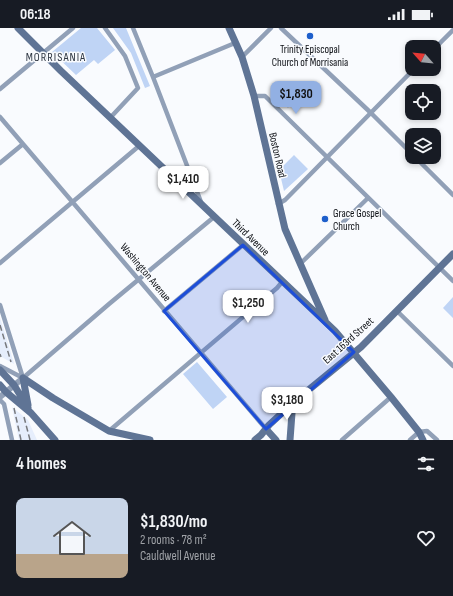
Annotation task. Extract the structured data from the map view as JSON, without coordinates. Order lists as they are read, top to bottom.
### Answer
{
  "streets": {
    "main road": [
      "Boston Road",
      "Third Avenue",
      "Washington Avenue",
      "East 163rd Street"
    ]
  },
  "crossings": [
    ["Boston Road", "Third Avenue"],
    ["Third Avenue", "East 163rd Street"],
    ["Washington Avenue", "East 163rd Street"]
  ],
  "districts": ["MORRISANIA"],
  "places": ["Trinity Episcopal Church of Morrisania", "Grace Gospel Church"],
  "north": "top left",
  "page": {
    "status": "06:18",
    "price": [
      "$1,830",
      "$1,410",
      "$1,250",
      "$3,180"
    ],
    "heading": "4 homes",
    "list": [
      {
        "name": "$1,830/mo",
        "note": "2 rooms · 78 m² · Cauldwell Avenue"
      }
    ]
  }
}
